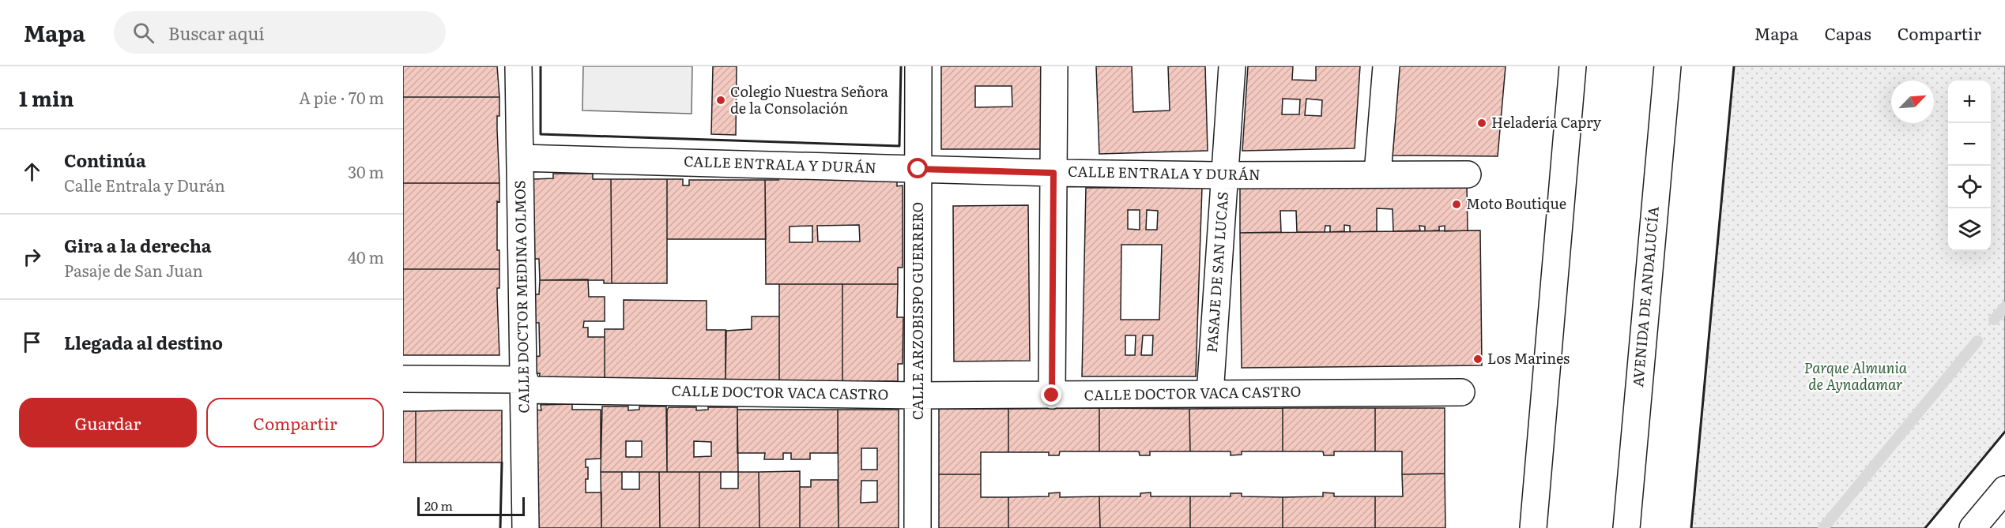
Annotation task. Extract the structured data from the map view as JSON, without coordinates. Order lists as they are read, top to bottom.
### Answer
{
  "streets": {
    "street": [
      "CALLE ENTRALA Y DURÁN",
      "PASAJE DE SAN LUCAS",
      "CALLE DOCTOR MEDINA OLMOS",
      "AVENIDA DE ANDALUCÍA",
      "CALLE ARZOBISPO GUERRERO",
      "CALLE DOCTOR VACA CASTRO"
    ]
  },
  "crossings": [
    ["CALLE ENTRALA Y DURÁN", "PASAJE DE SAN LUCAS"],
    ["CALLE ENTRALA Y DURÁN", "CALLE DOCTOR MEDINA OLMOS"],
    ["CALLE ENTRALA Y DURÁN", "CALLE ARZOBISPO GUERRERO"],
    ["PASAJE DE SAN LUCAS", "CALLE DOCTOR VACA CASTRO"],
    ["CALLE DOCTOR MEDINA OLMOS", "CALLE DOCTOR VACA CASTRO"],
    ["CALLE ARZOBISPO GUERRERO", "CALLE DOCTOR VACA CASTRO"]
  ],
  "parks": ["Parque Almunia de Aynadamar"],
  "places": [
    "Colegio Nuestra Señora de la Consolación",
    "Heladería Capry",
    "Moto Boutique",
    "Los Marines"
  ],
  "scale_bar": "20 m",
  "north": "top right",
  "page": {
    "header": "Mapa",
    "search": "Buscar aquí",
    "nav": ["Mapa", "Capas", "Compartir"],
    "heading": ["1 min", "A pie · 70 m"],
    "map_buttons": ["+", "−"],
    "list": [
      ["Continúa", "Calle Entrala y Durán", "30 m"],
      ["Gira a la derecha", "Pasaje de San Juan", "40 m"],
      "Llegada al destino"
    ],
    "buttons": ["Guardar", "Compartir"],
    "scale": "20 m"
  }
}
